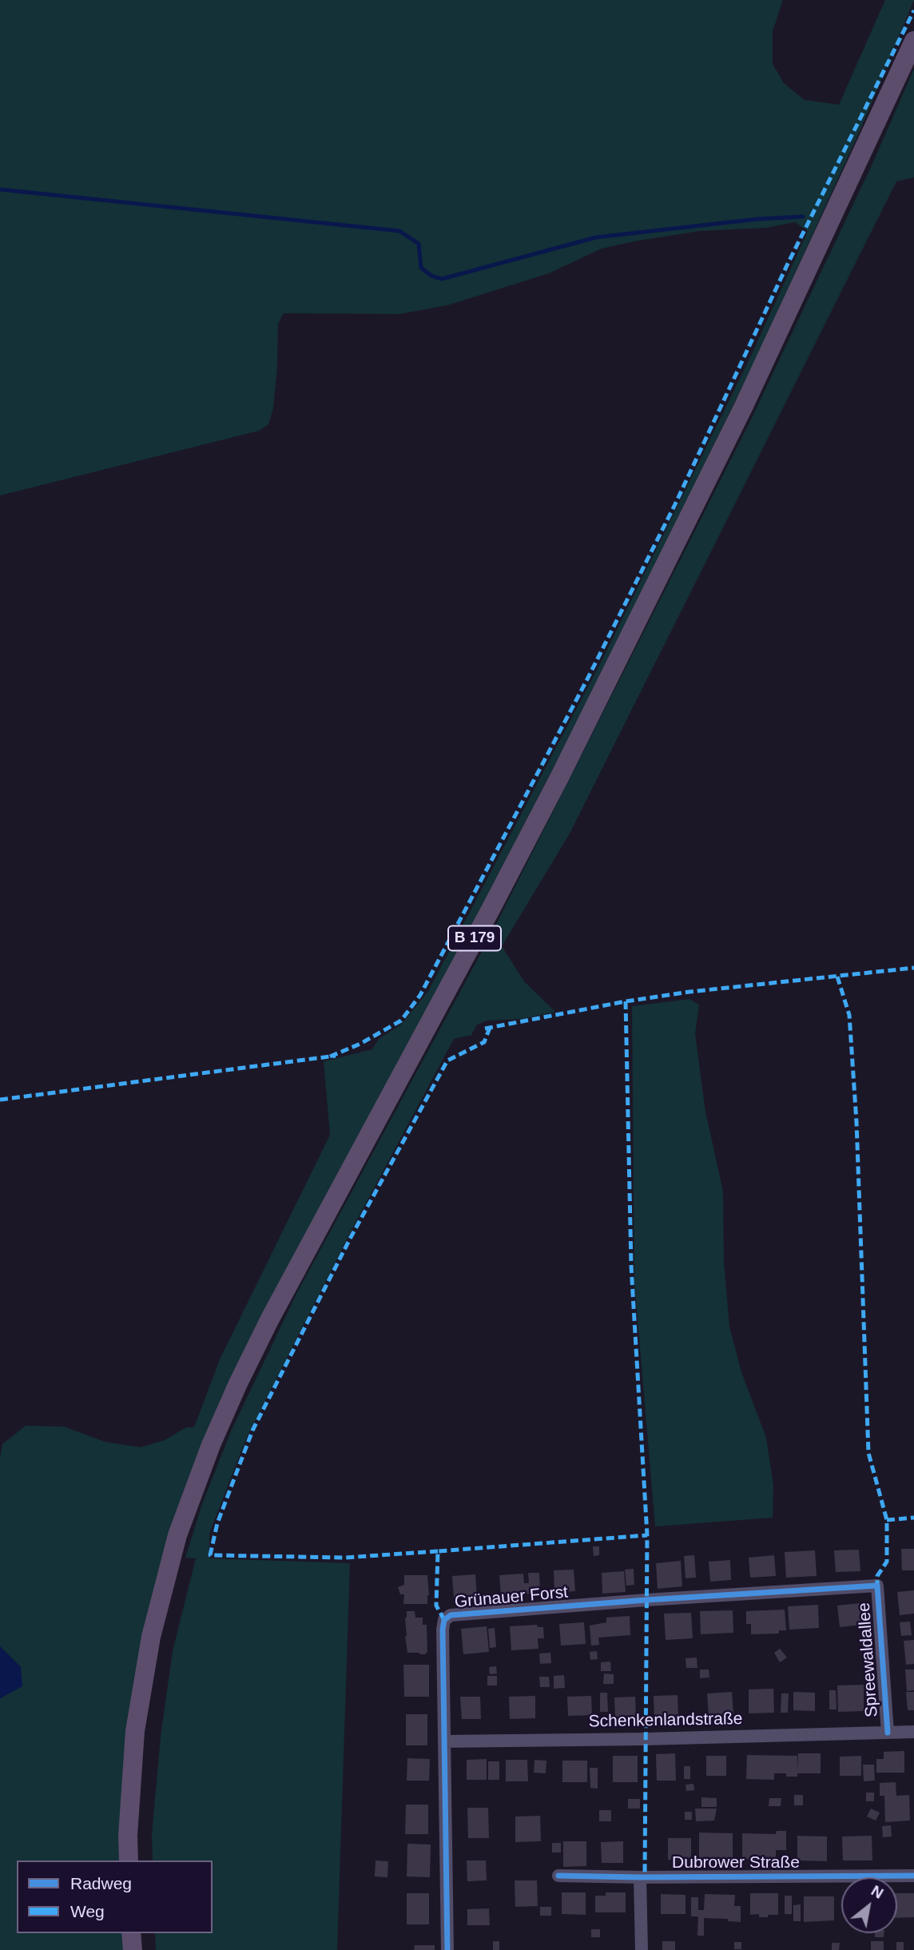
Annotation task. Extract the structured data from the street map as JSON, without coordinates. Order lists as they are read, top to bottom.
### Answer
{
  "streets": {
    "main road": ["B 179"],
    "street": [
      "Grünauer Forst",
      "Spreewaldallee",
      "Schenkenlandstraße",
      "Dubrower Straße"
    ]
  },
  "crossings": [
    ["Grünauer Forst", "Spreewaldallee"],
    ["Grünauer Forst", "Schenkenlandstraße"],
    ["Spreewaldallee", "Schenkenlandstraße"]
  ],
  "legend": ["Radweg", "Weg"],
  "north": "top right"
}
